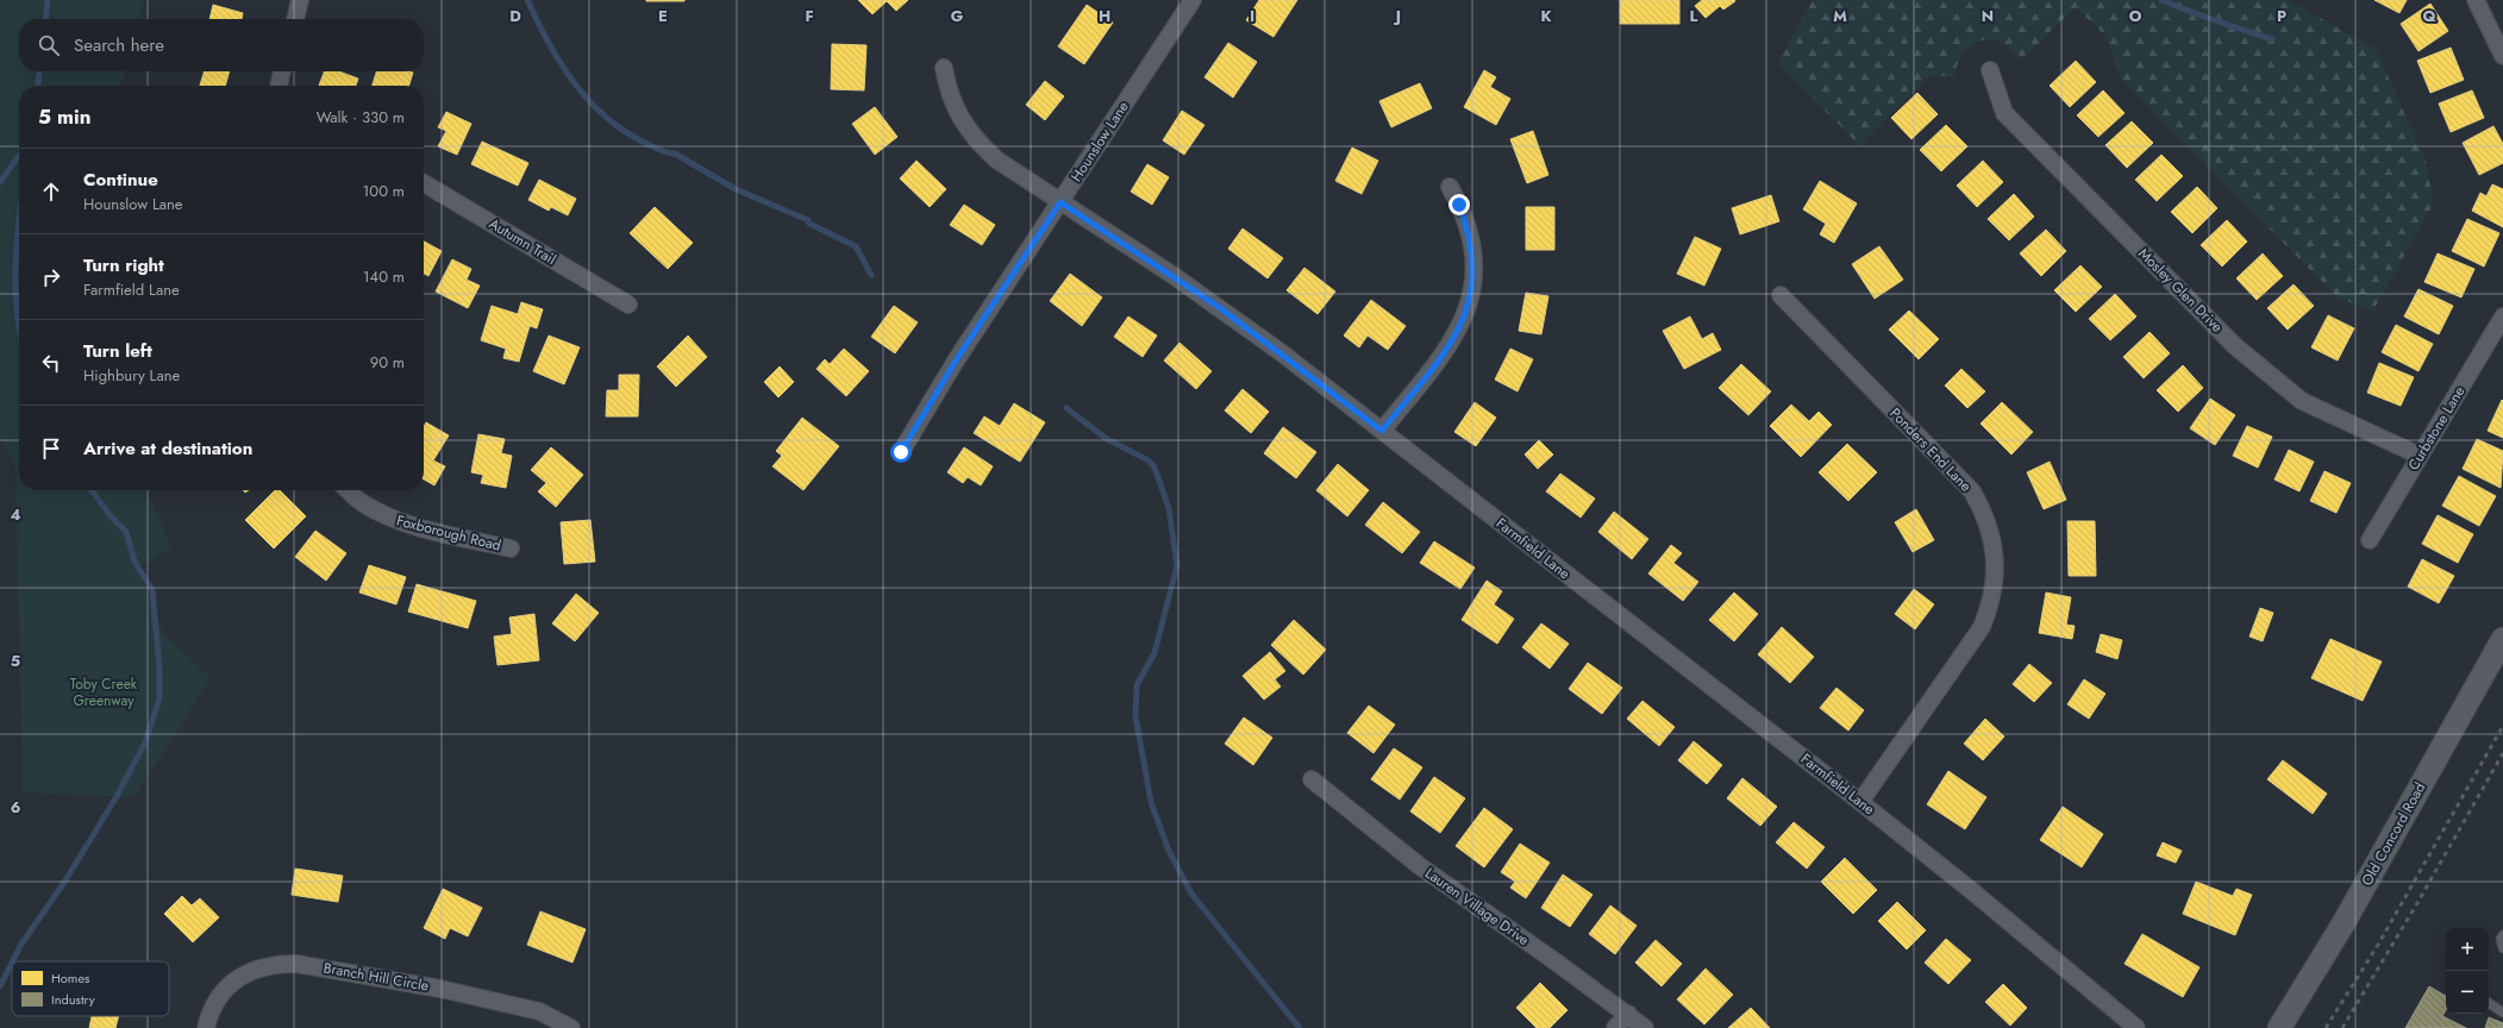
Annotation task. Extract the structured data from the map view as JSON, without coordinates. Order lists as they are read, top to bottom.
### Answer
{
  "streets": {
    "street": [
      "Hounslow Lane",
      "Autumn Trail",
      "Mosley Glen Drive",
      "Curbstone Lane",
      "Ponders End Lane",
      "Foxborough Road",
      "Farmfield Lane",
      "Old Concord Road",
      "Lauren Village Drive",
      "Branch Hill Circle"
    ]
  },
  "crossings": [
    ["Hounslow Lane", "Farmfield Lane"],
    ["Mosley Glen Drive", "Curbstone Lane"],
    ["Ponders End Lane", "Farmfield Lane"]
  ],
  "parks": ["Toby Creek Greenway"],
  "legend": ["Homes", "Industry"],
  "page": {
    "search": "Search here",
    "heading": ["5 min", "Walk · 330 m"],
    "list": [
      ["Continue", "Hounslow Lane", "100 m"],
      ["Turn right", "Farmfield Lane", "140 m"],
      ["Turn left", "Highbury Lane", "90 m"],
      "Arrive at destination"
    ],
    "map_buttons": ["+", "−"]
  },
  "grid": {
    "columns": [
      "D",
      "E",
      "F",
      "G",
      "H",
      "I",
      "J",
      "K",
      "L",
      "M",
      "N",
      "O",
      "P",
      "Q"
    ],
    "rows": ["4", "5", "6"]
  }
}
